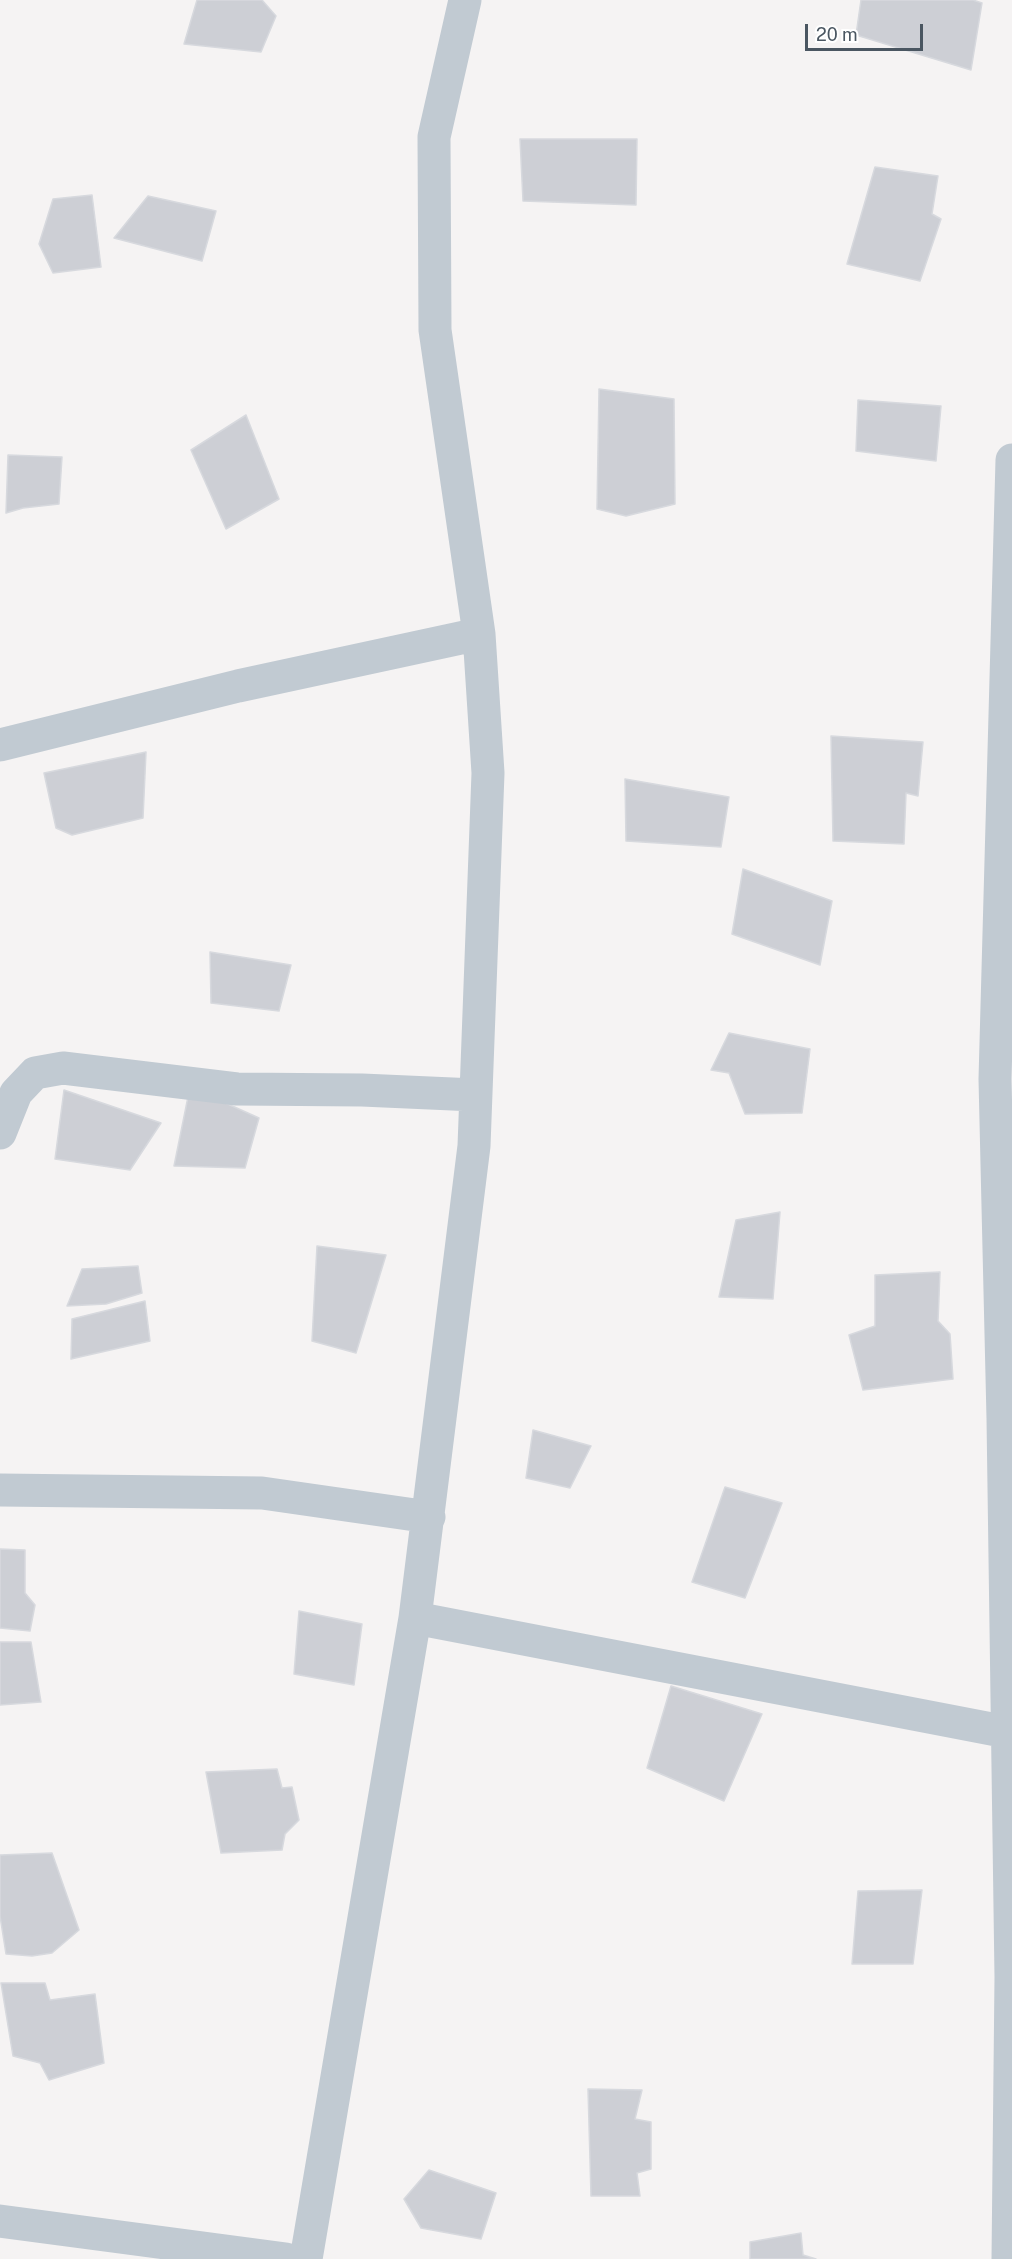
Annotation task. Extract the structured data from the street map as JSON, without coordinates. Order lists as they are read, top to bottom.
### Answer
{
  "scale_bar": "20 m"
}
